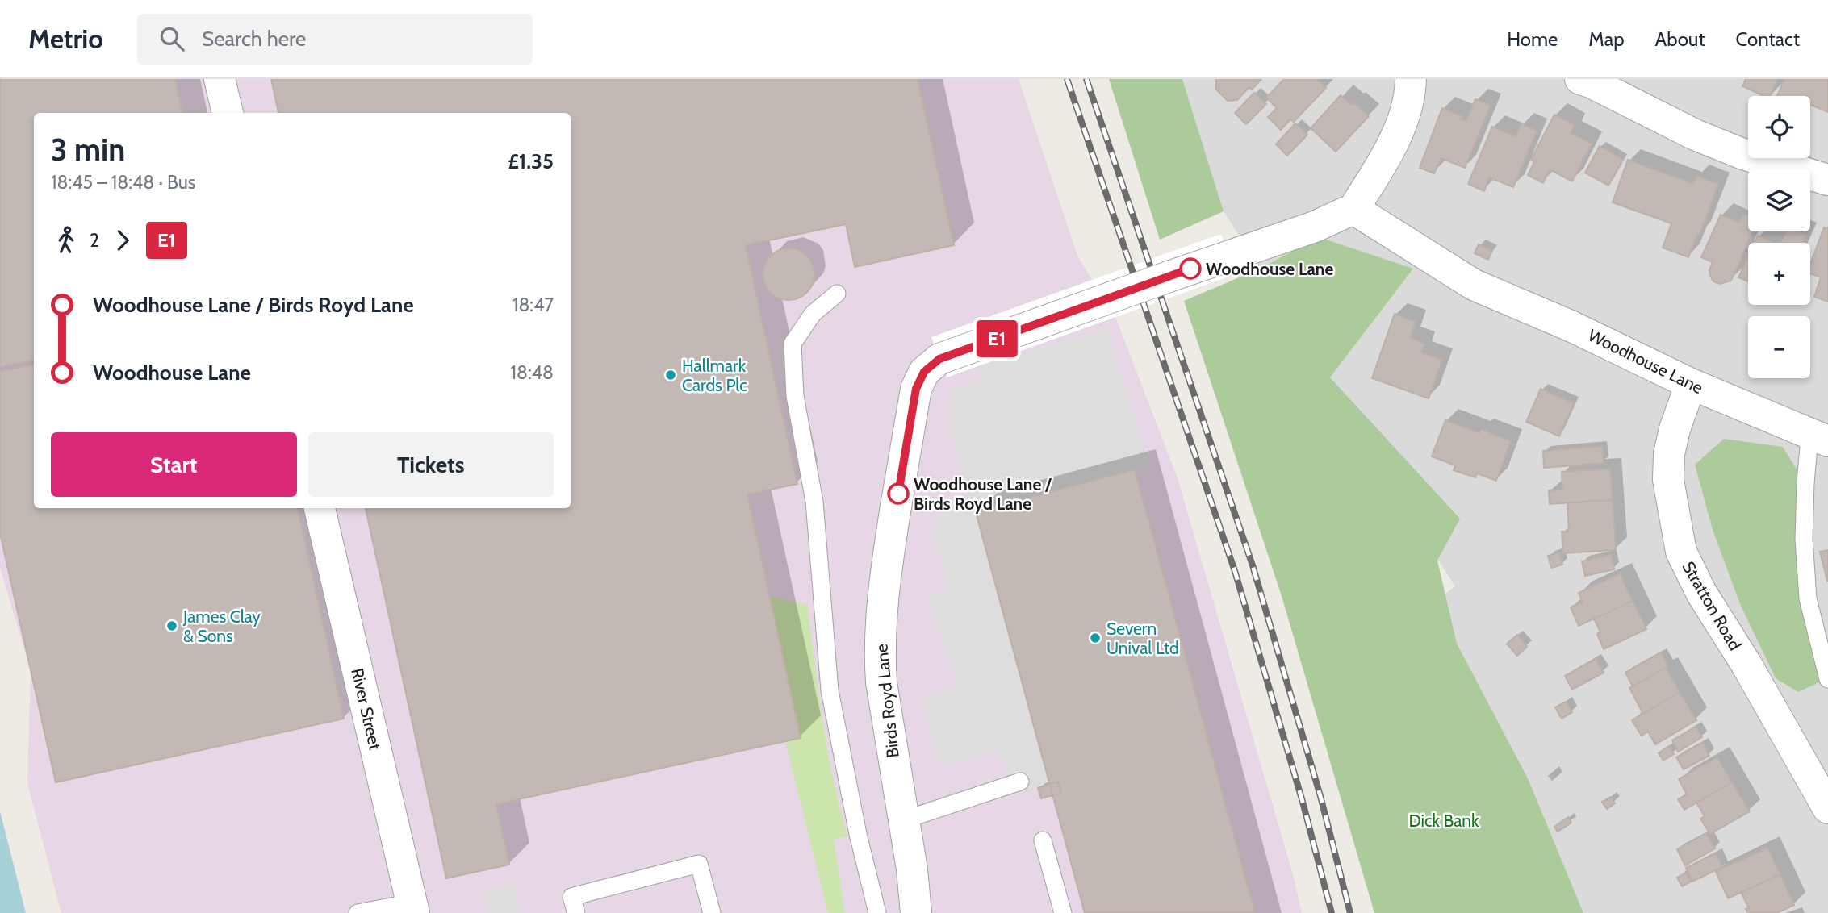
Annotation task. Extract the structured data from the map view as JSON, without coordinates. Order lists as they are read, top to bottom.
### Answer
{
  "streets": {
    "street": [
      "Woodhouse Lane",
      "Stratton Road",
      "Birds Royd Lane",
      "River Street"
    ]
  },
  "crossings": [
    ["Woodhouse Lane", "Stratton Road"],
    ["Woodhouse Lane", "Birds Royd Lane"]
  ],
  "parks": ["Dick Bank"],
  "places": [
    "Woodhouse Lane",
    "Hallmark Cards Plc",
    "Woodhouse Lane / Birds Royd Lane",
    "James Clay & Sons",
    "Severn Unival Ltd"
  ],
  "lines": ["bus line E1"],
  "page": {
    "header": "Metrio",
    "search": "Search here",
    "nav": [
      "Home",
      "Map",
      "About",
      "Contact"
    ],
    "on_map": "E1",
    "map_buttons": ["+", "−"],
    "heading": ["3 min", "18:45 – 18:48 · Bus", "£1.35"],
    "legs": ["2", "E1"],
    "list": [
      {
        "name": "Woodhouse Lane / Birds Royd Lane",
        "value": "18:47"
      },
      {
        "name": "Woodhouse Lane",
        "value": "18:48"
      }
    ],
    "buttons": ["Start", "Tickets"]
  }
}
